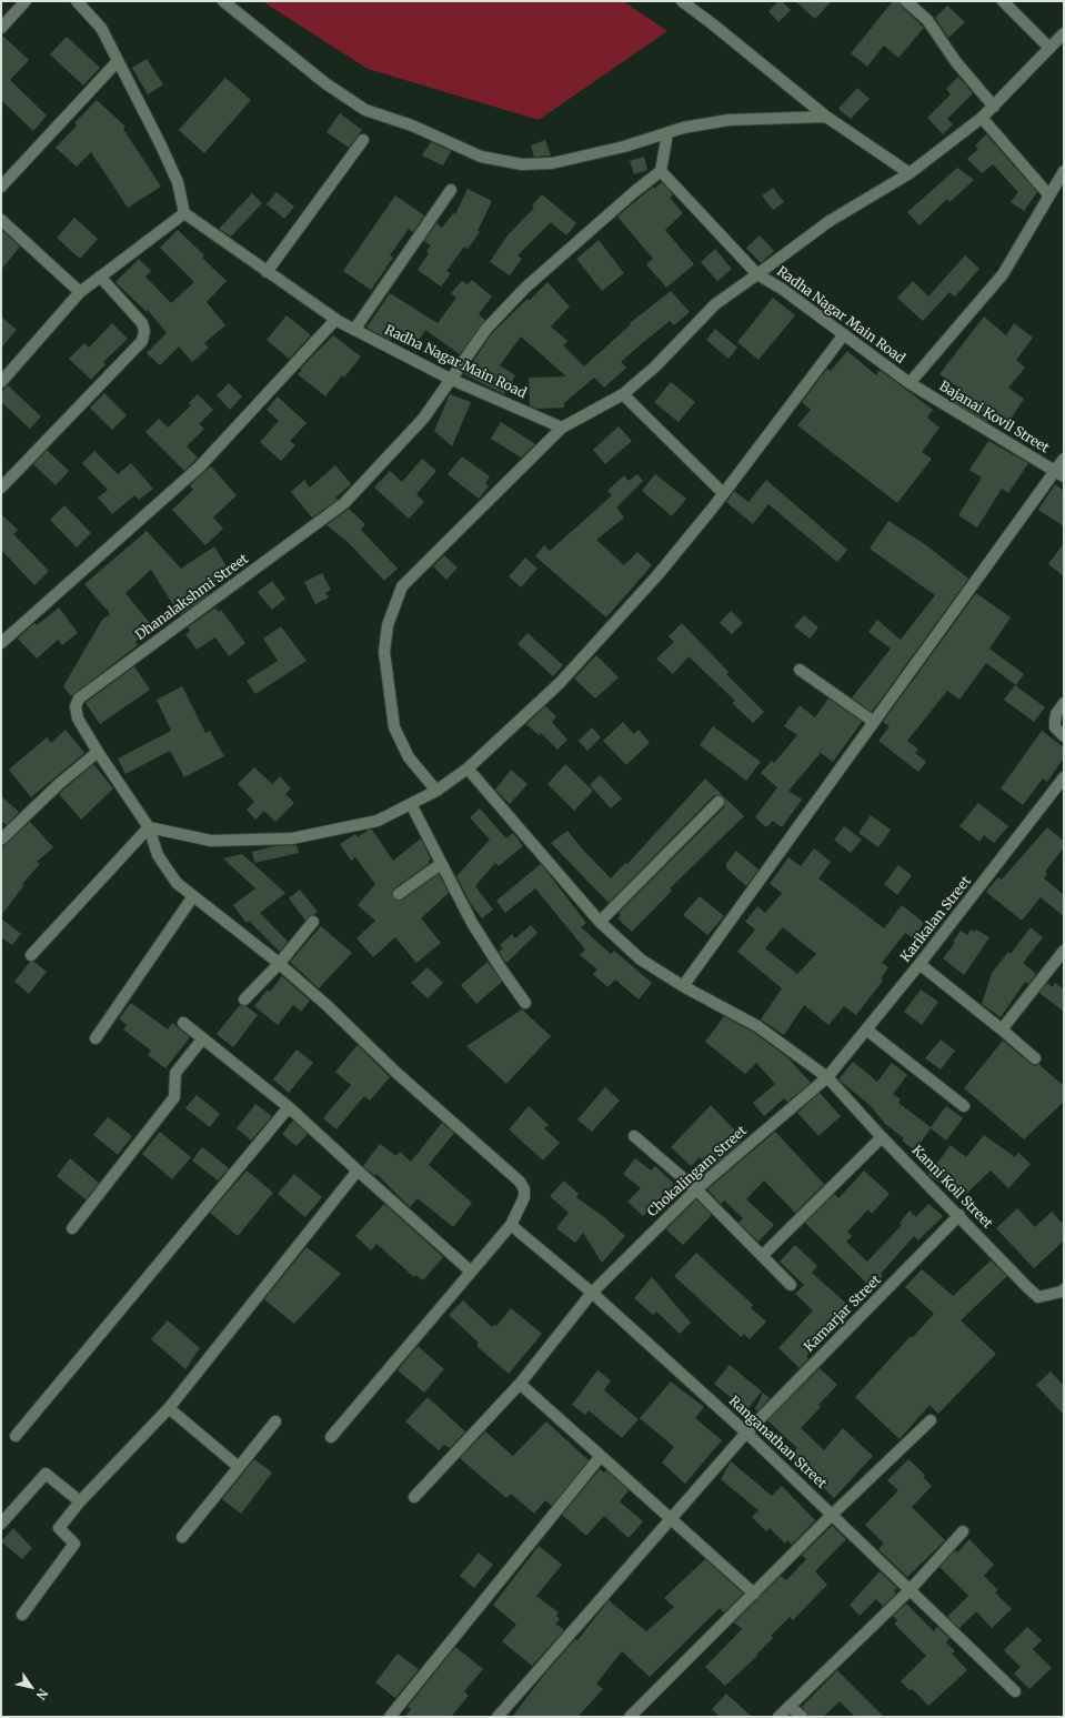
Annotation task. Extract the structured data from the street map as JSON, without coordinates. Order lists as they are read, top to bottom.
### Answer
{
  "streets": {
    "street": [
      "Radha Nagar Main Road",
      "Bajanai Kovil Street",
      "Dhanalakshmi Street",
      "Karikalan Street",
      "Chokalingam Street",
      "Kanni Koil Street",
      "Kamarjar Street",
      "Ranganathan Street"
    ]
  },
  "crossings": [
    ["Radha Nagar Main Road", "Bajanai Kovil Street"],
    ["Radha Nagar Main Road", "Dhanalakshmi Street"],
    ["Dhanalakshmi Street", "Ranganathan Street"],
    ["Karikalan Street", "Chokalingam Street"],
    ["Karikalan Street", "Kanni Koil Street"],
    ["Chokalingam Street", "Kanni Koil Street"],
    ["Chokalingam Street", "Ranganathan Street"],
    ["Kanni Koil Street", "Kamarjar Street"],
    ["Kamarjar Street", "Ranganathan Street"]
  ],
  "north": "bottom right"
}
